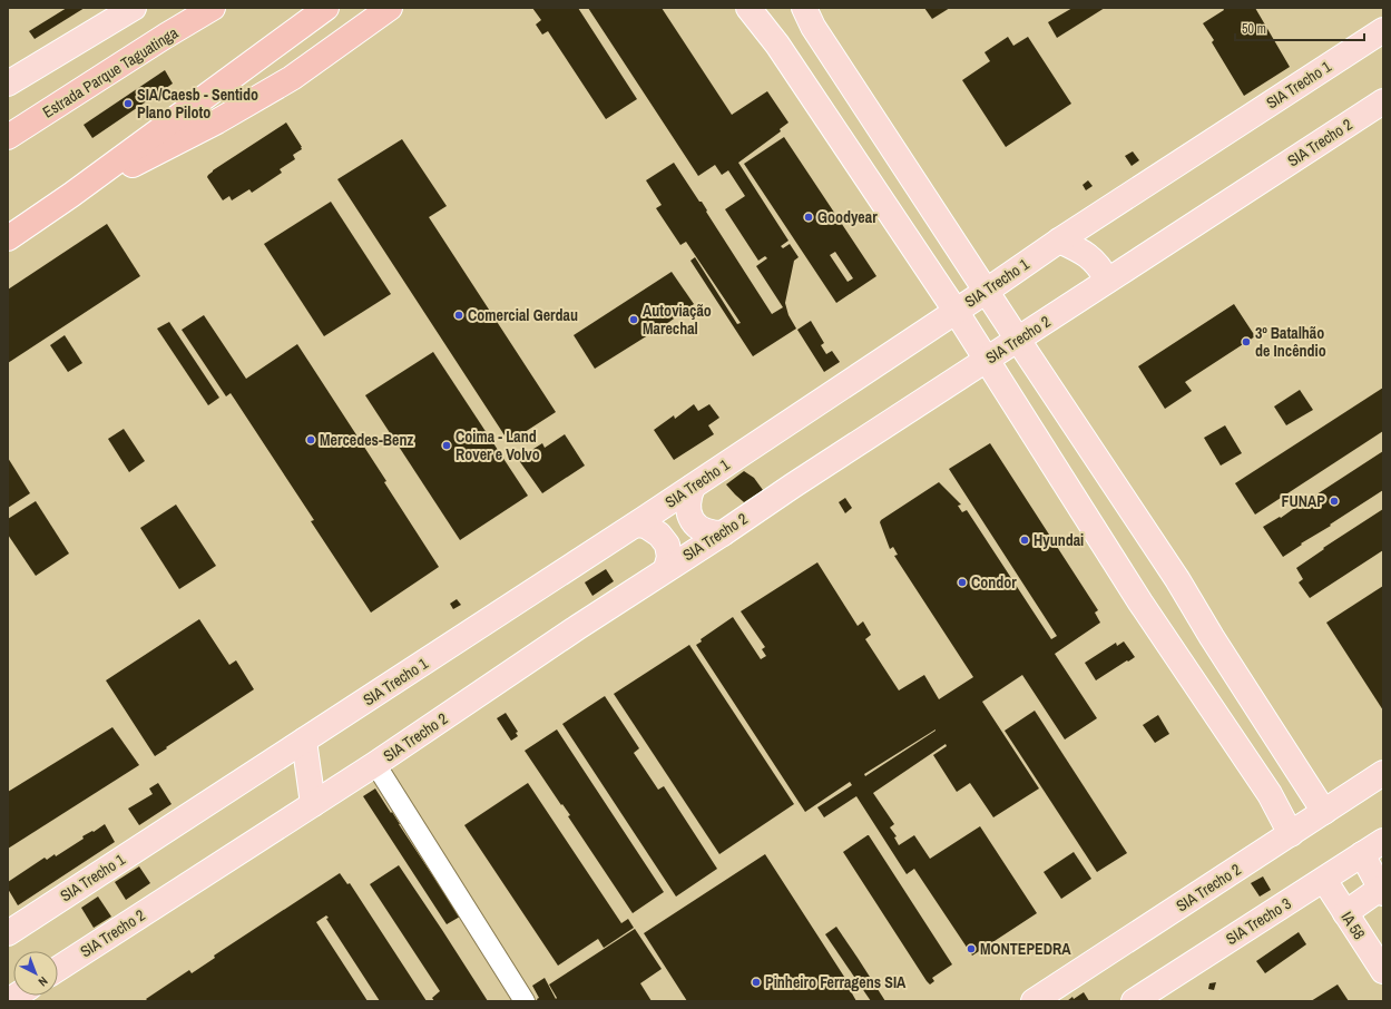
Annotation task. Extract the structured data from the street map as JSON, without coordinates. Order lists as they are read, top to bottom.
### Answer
{
  "streets": {
    "highway": ["Estrada Parque Taguatinga"],
    "main road": [
      "SIA Trecho 1",
      "SIA Trecho 2",
      "SIA Trecho 3",
      "IA 58"
    ]
  },
  "crossings": [
    ["SIA Trecho 3", "IA 58"]
  ],
  "places": [
    "SIA/Caesb - Sentido Plano Piloto",
    "Goodyear",
    "Comercial Gerdau",
    "Autoviação Marechal",
    "3º Batalhão de Incêndio",
    "Mercedes-Benz",
    "Coima - Land Rover e Volvo",
    "FUNAP",
    "Hyundai",
    "Condor",
    "MONTEPEDRA",
    "Pinheiro Ferragens SIA"
  ],
  "scale_bar": "50 m",
  "north": "bottom right"
}
